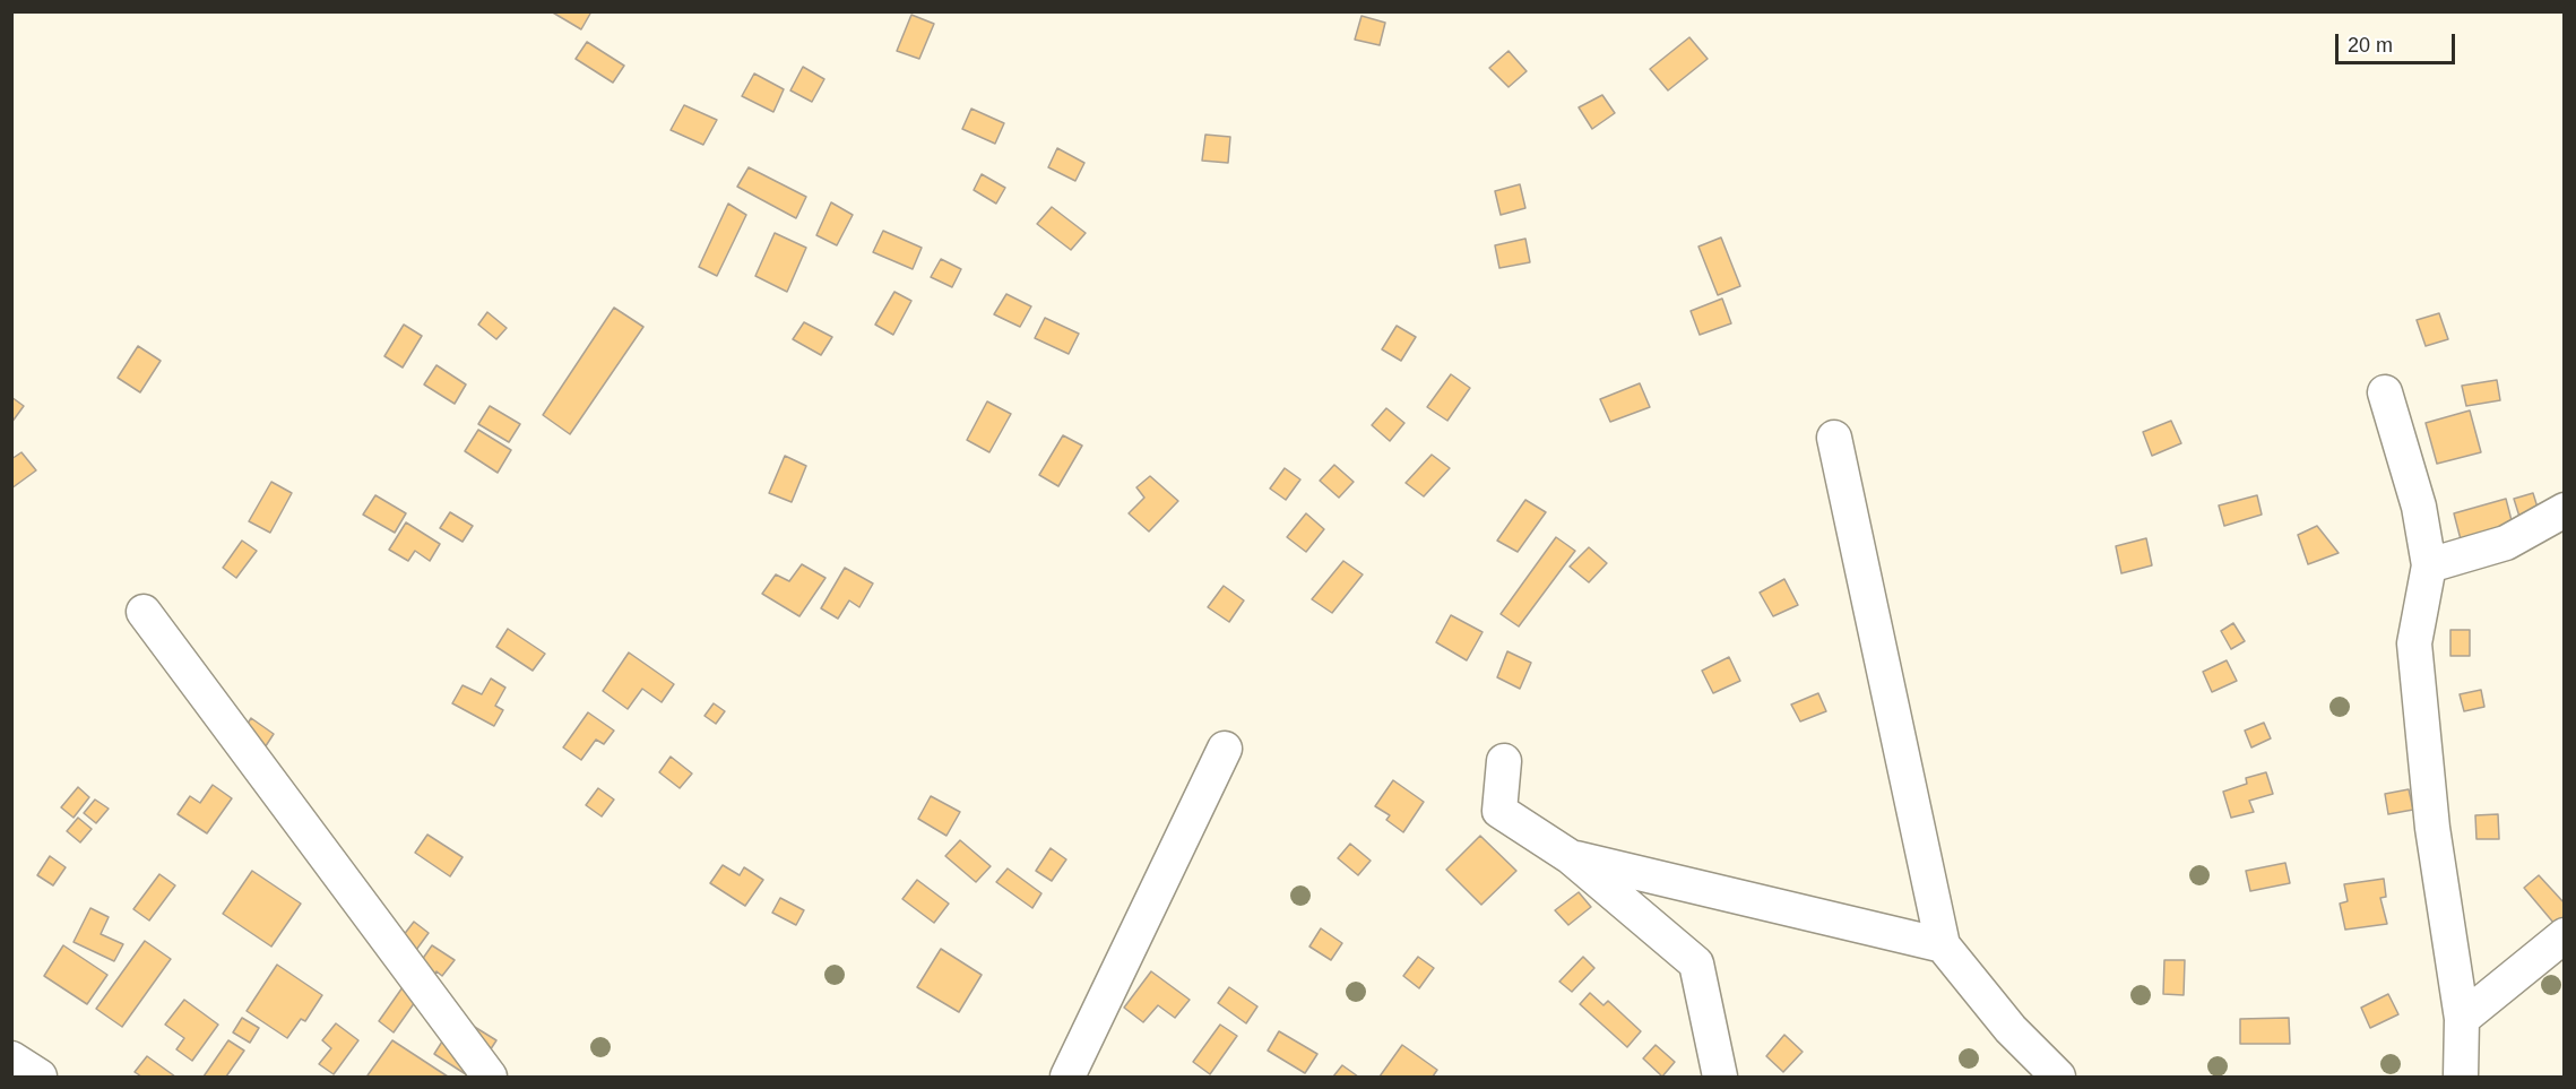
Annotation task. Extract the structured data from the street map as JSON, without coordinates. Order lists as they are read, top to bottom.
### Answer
{
  "scale_bar": "20 m"
}
